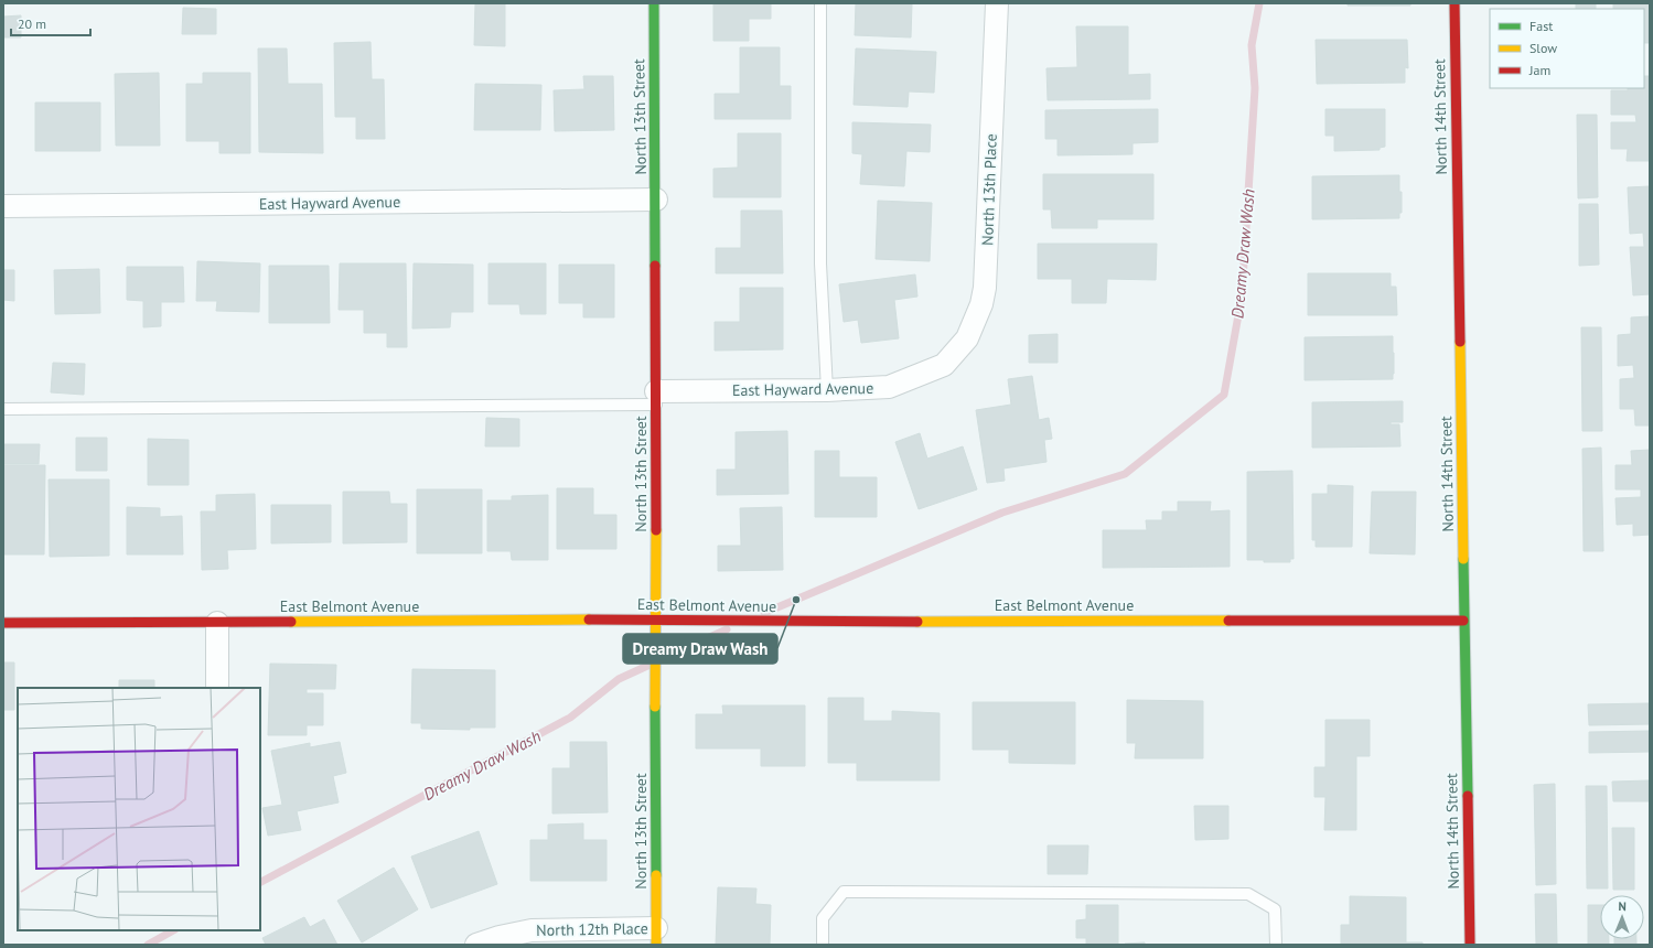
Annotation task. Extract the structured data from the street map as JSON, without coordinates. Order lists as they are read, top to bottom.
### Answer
{
  "streets": {
    "street": [
      "North 13th Street",
      "North 14th Street",
      "North 13th Place",
      "East Hayward Avenue",
      "East Belmont Avenue",
      "North 12th Place"
    ]
  },
  "crossings": [
    ["North 13th Street", "East Hayward Avenue"],
    ["North 13th Street", "East Belmont Avenue"],
    ["North 13th Street", "North 12th Place"],
    ["North 14th Street", "East Belmont Avenue"],
    ["North 13th Place", "East Hayward Avenue"]
  ],
  "water": ["Dreamy Draw Wash"],
  "places": ["Dreamy Draw Wash"],
  "legend": ["Fast", "Slow", "Jam"],
  "scale_bar": "20 m",
  "north": "top"
}
